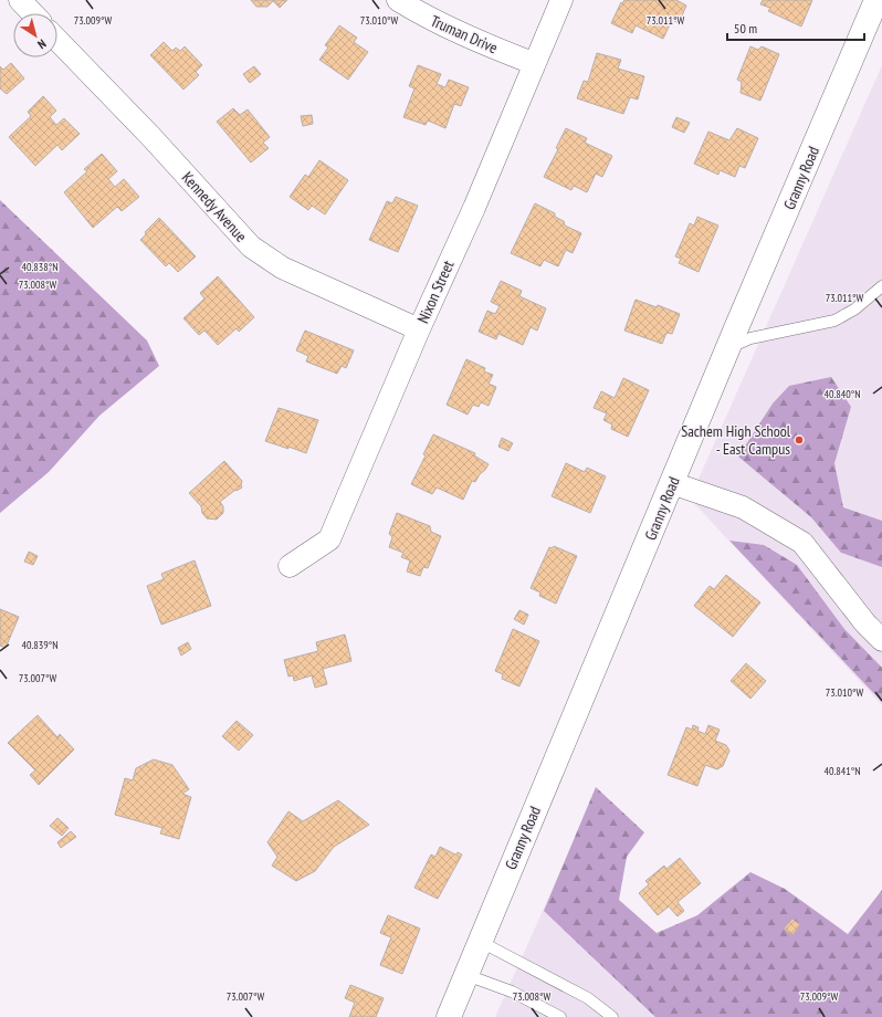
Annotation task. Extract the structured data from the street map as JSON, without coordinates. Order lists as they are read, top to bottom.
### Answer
{
  "streets": {
    "street": [
      "Truman Drive",
      "Granny Road",
      "Kennedy Avenue",
      "Nixon Street"
    ]
  },
  "crossings": [
    ["Truman Drive", "Nixon Street"],
    ["Kennedy Avenue", "Nixon Street"]
  ],
  "places": ["Sachem High School - East Campus"],
  "scale_bar": "50 m",
  "north": "bottom right",
  "coordinates": [
    "73.009°W",
    "73.010°W",
    "73.011°W",
    "40.838°N",
    "73.008°W",
    "40.840°N",
    "40.839°N",
    "73.007°W",
    "40.841°N"
  ]
}
